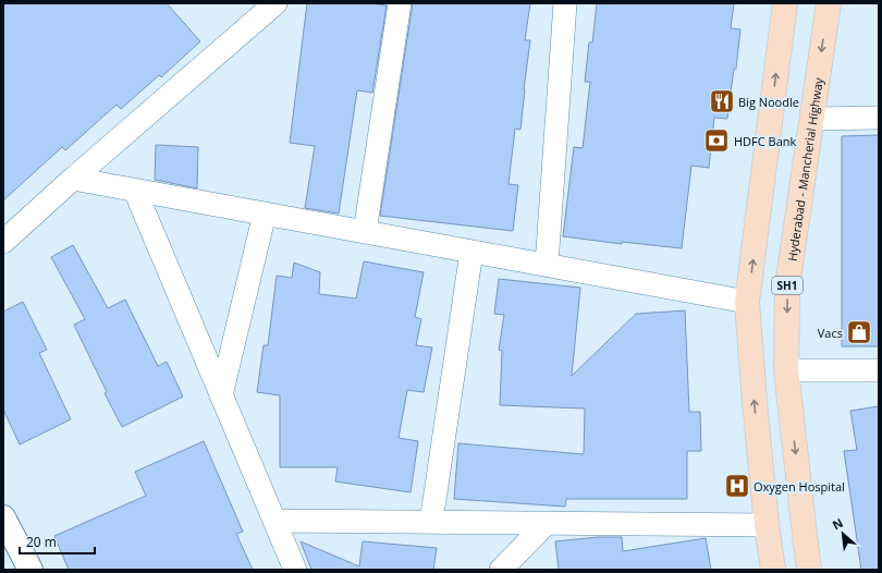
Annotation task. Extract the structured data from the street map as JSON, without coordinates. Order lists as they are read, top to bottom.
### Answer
{
  "streets": {
    "main road": ["Hyderabad - Mancherial Highway", "SH1"]
  },
  "places": {
    "restaurant": ["Big Noodle"],
    "bank": ["HDFC Bank"],
    "shop": ["Vacs"],
    "hospital": ["Oxygen Hospital"]
  },
  "scale_bar": "20 m",
  "north": "top left"
}
